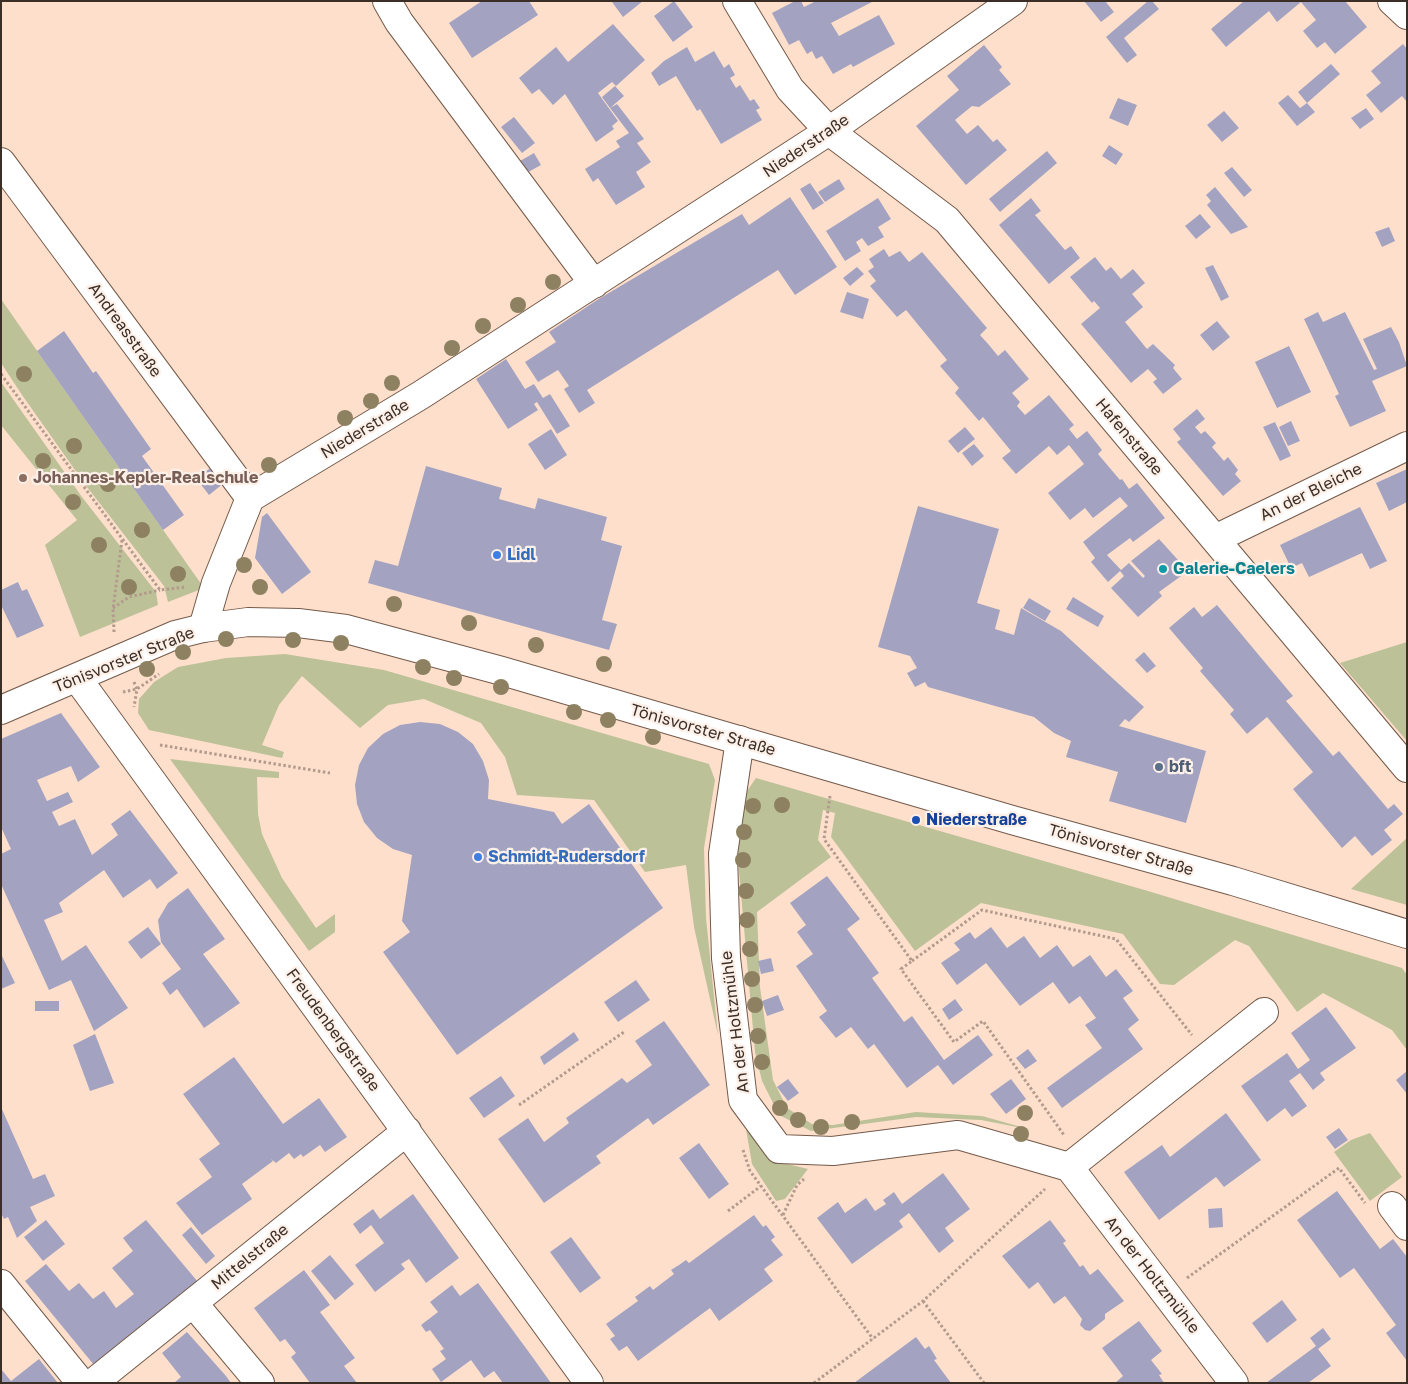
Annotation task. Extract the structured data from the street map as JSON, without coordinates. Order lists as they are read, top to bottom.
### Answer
{
  "streets": {
    "street": [
      "Niederstraße",
      "Andreasstraße",
      "Hafenstraße",
      "An der Bleiche",
      "Tönisvorster Straße",
      "An der Holtzmühle",
      "Freudenbergstraße",
      "Mittelstraße"
    ]
  },
  "crossings": [
    ["Niederstraße", "Andreasstraße"],
    ["Niederstraße", "Hafenstraße"],
    ["Hafenstraße", "An der Bleiche"],
    ["Tönisvorster Straße", "An der Holtzmühle"],
    ["Tönisvorster Straße", "Freudenbergstraße"],
    ["Freudenbergstraße", "Mittelstraße"]
  ],
  "places": [
    "Johannes-Kepler-Realschule",
    "Lidl",
    "Galerie-Caelers",
    "bft",
    "Niederstraße",
    "Schmidt-Rudersdorf"
  ]
}
